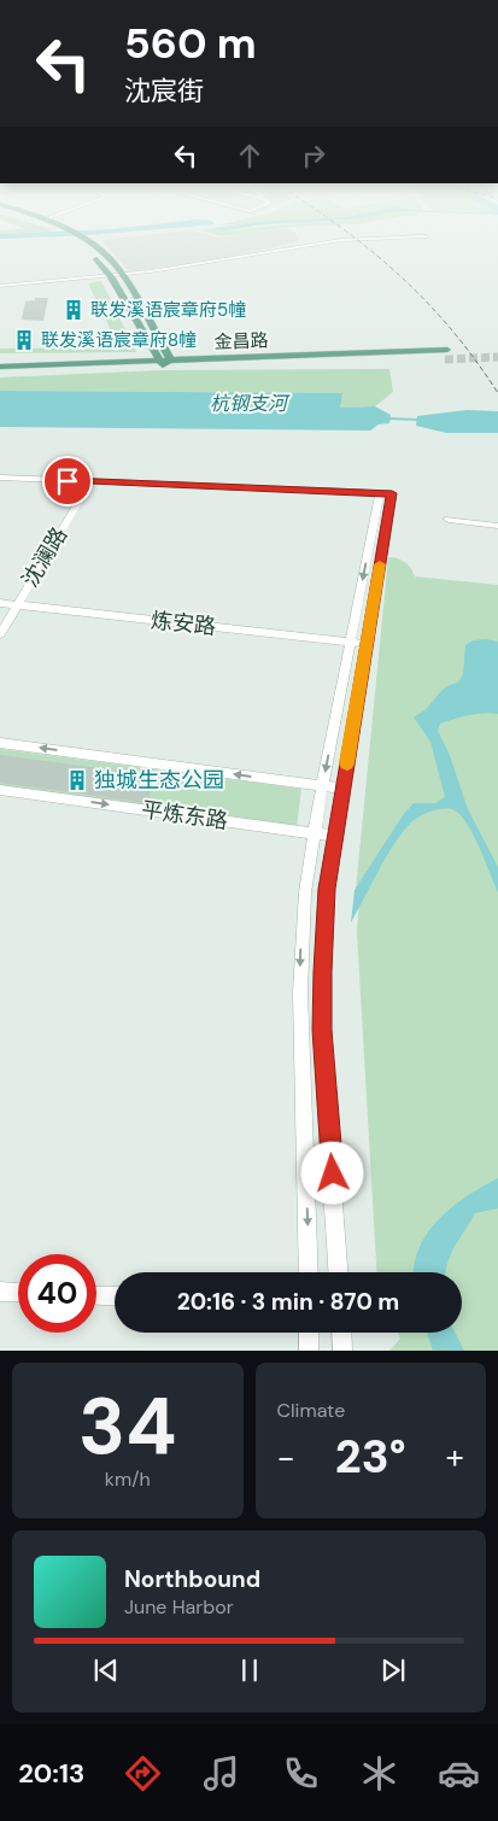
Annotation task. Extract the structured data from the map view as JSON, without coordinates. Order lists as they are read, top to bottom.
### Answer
{
  "streets": {
    "main road": ["金昌路"],
    "street": ["沈澜路", "炼安路", "平炼东路"]
  },
  "crossings": [
    ["沈澜路", "炼安路"]
  ],
  "water": ["杭钢支河"],
  "places": {
    "building": ["联发溪语宸章府5幢", "联发溪语宸章府8幢", "独城生态公园"]
  },
  "page": {
    "turn": ["560 m", "沈宸街"],
    "limit": "40",
    "trip": "20:16 · 3 min · 870 m",
    "tile": [
      ["34", "km/h"],
      "Climate"
    ],
    "heat": ["−", "23°", "+"],
    "song": ["Northbound", "June Harbor"],
    "tabs": "20:13"
  }
}
